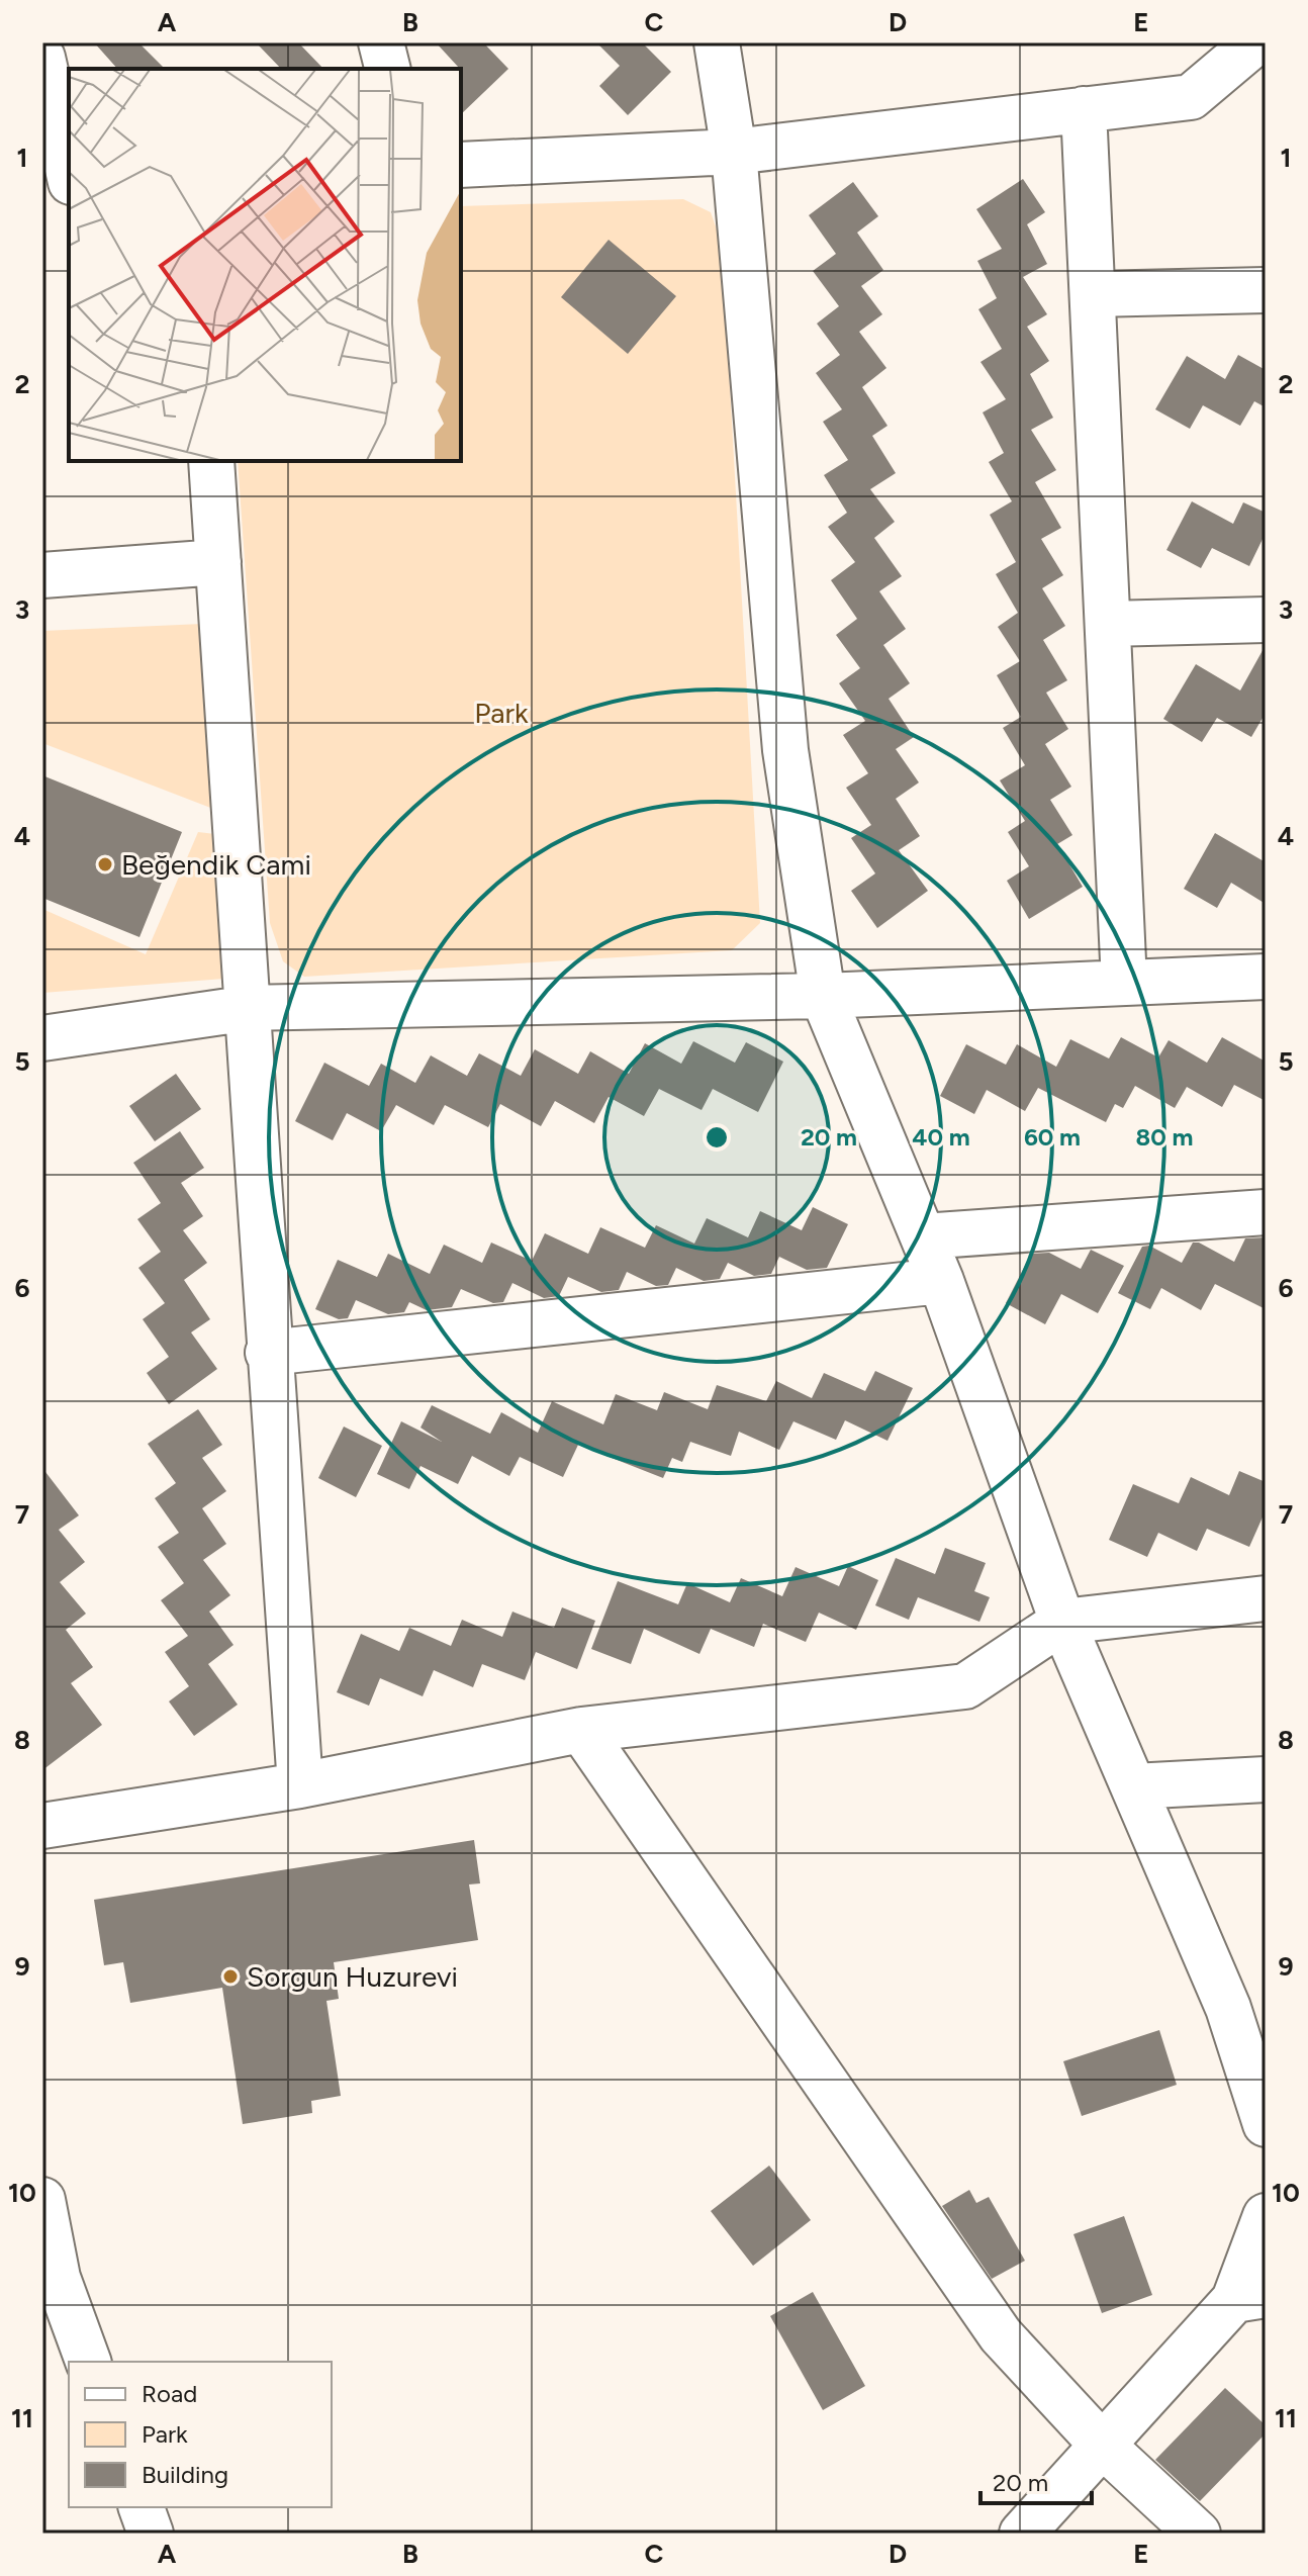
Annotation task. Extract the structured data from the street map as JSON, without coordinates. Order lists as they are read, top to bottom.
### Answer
{
  "parks": ["Park"],
  "places": ["Beğendik Cami", "Sorgun Huzurevi"],
  "legend": ["Road", "Park", "Building"],
  "scale_bar": "20 m",
  "grid": {
    "columns": [
      "A",
      "B",
      "C",
      "D",
      "E"
    ],
    "rows": [
      "1",
      "2",
      "3",
      "4",
      "5",
      "6",
      "7",
      "8",
      "9",
      "10",
      "11"
    ]
  },
  "rings": [
    "20 m",
    "40 m",
    "60 m",
    "80 m"
  ]
}
